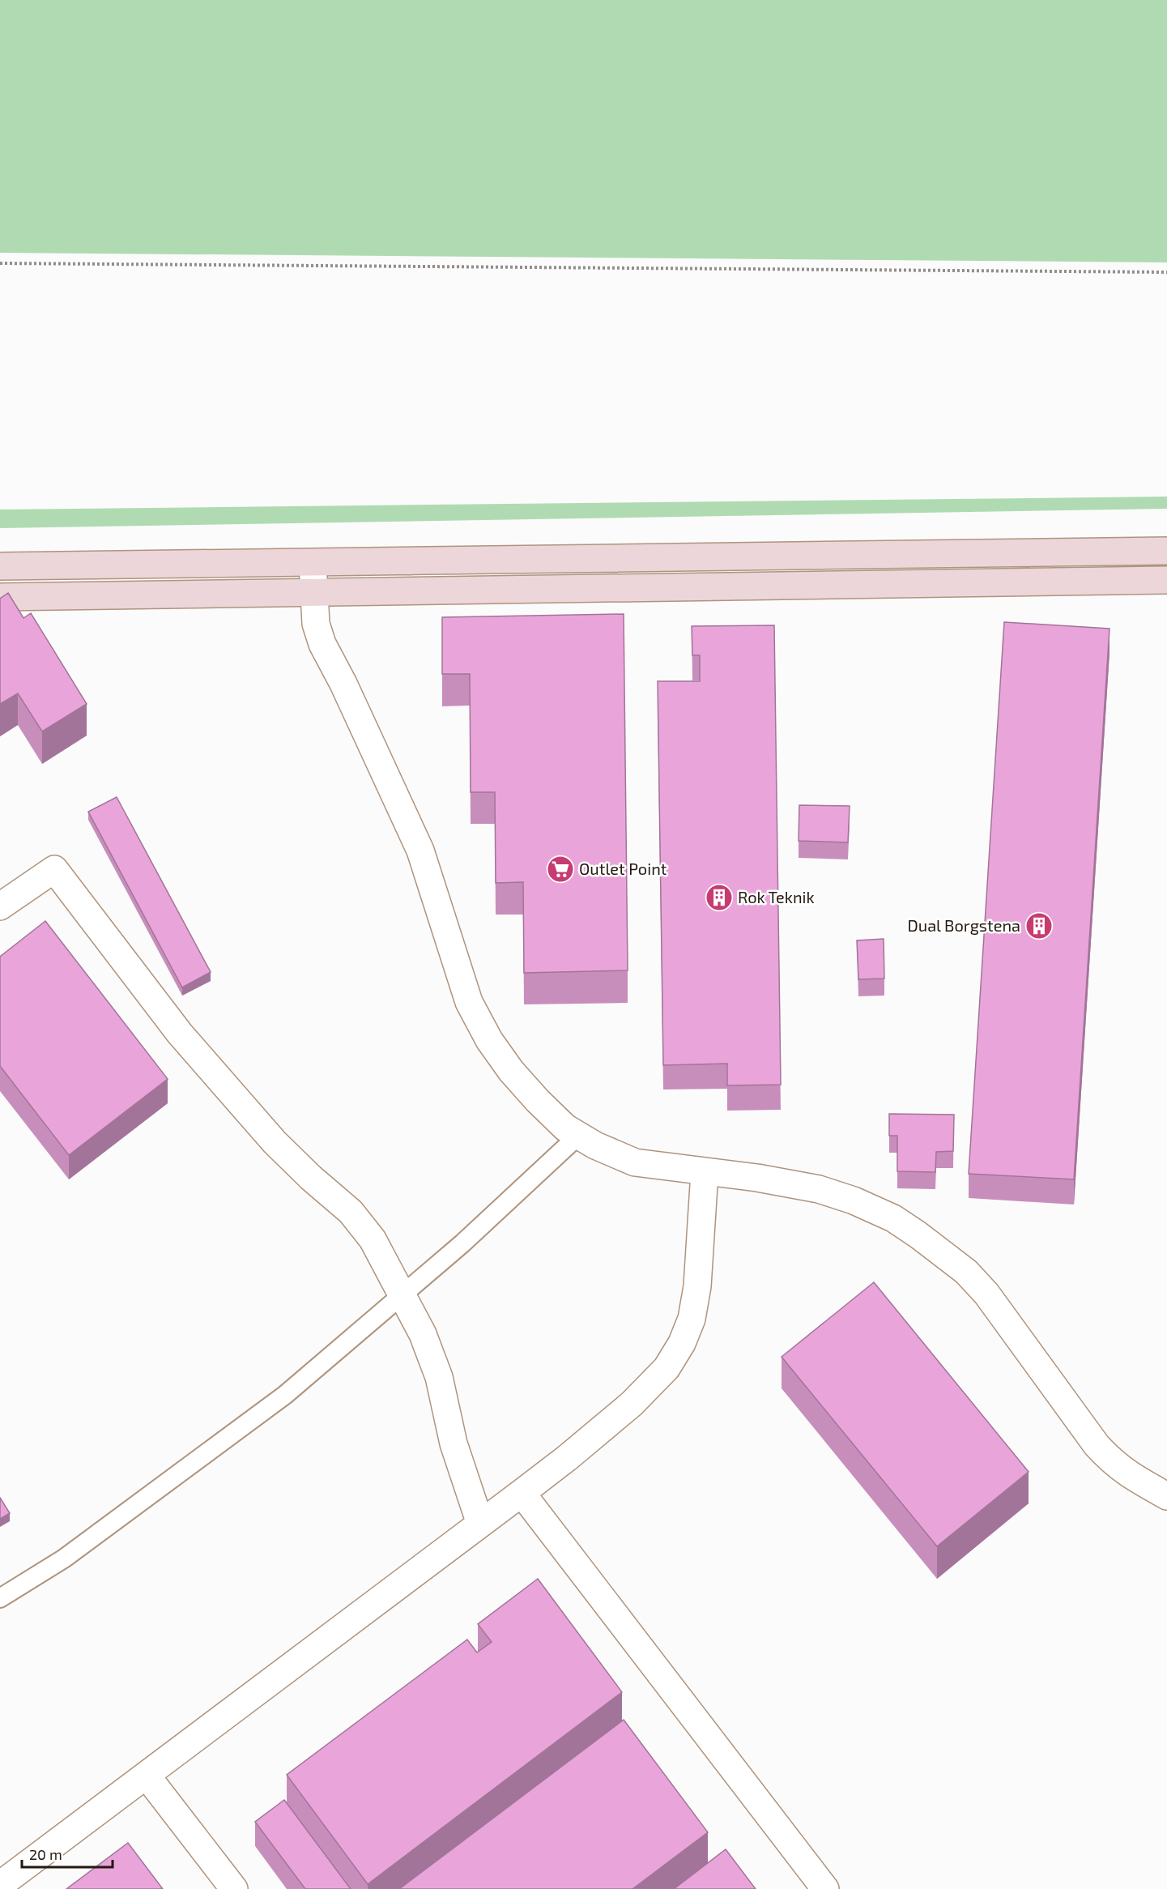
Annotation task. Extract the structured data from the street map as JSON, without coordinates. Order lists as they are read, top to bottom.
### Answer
{
  "places": {
    "supermarket": ["Outlet Point"],
    "building": ["Rok Teknik", "Dual Borgstena"]
  },
  "scale_bar": "20 m"
}
